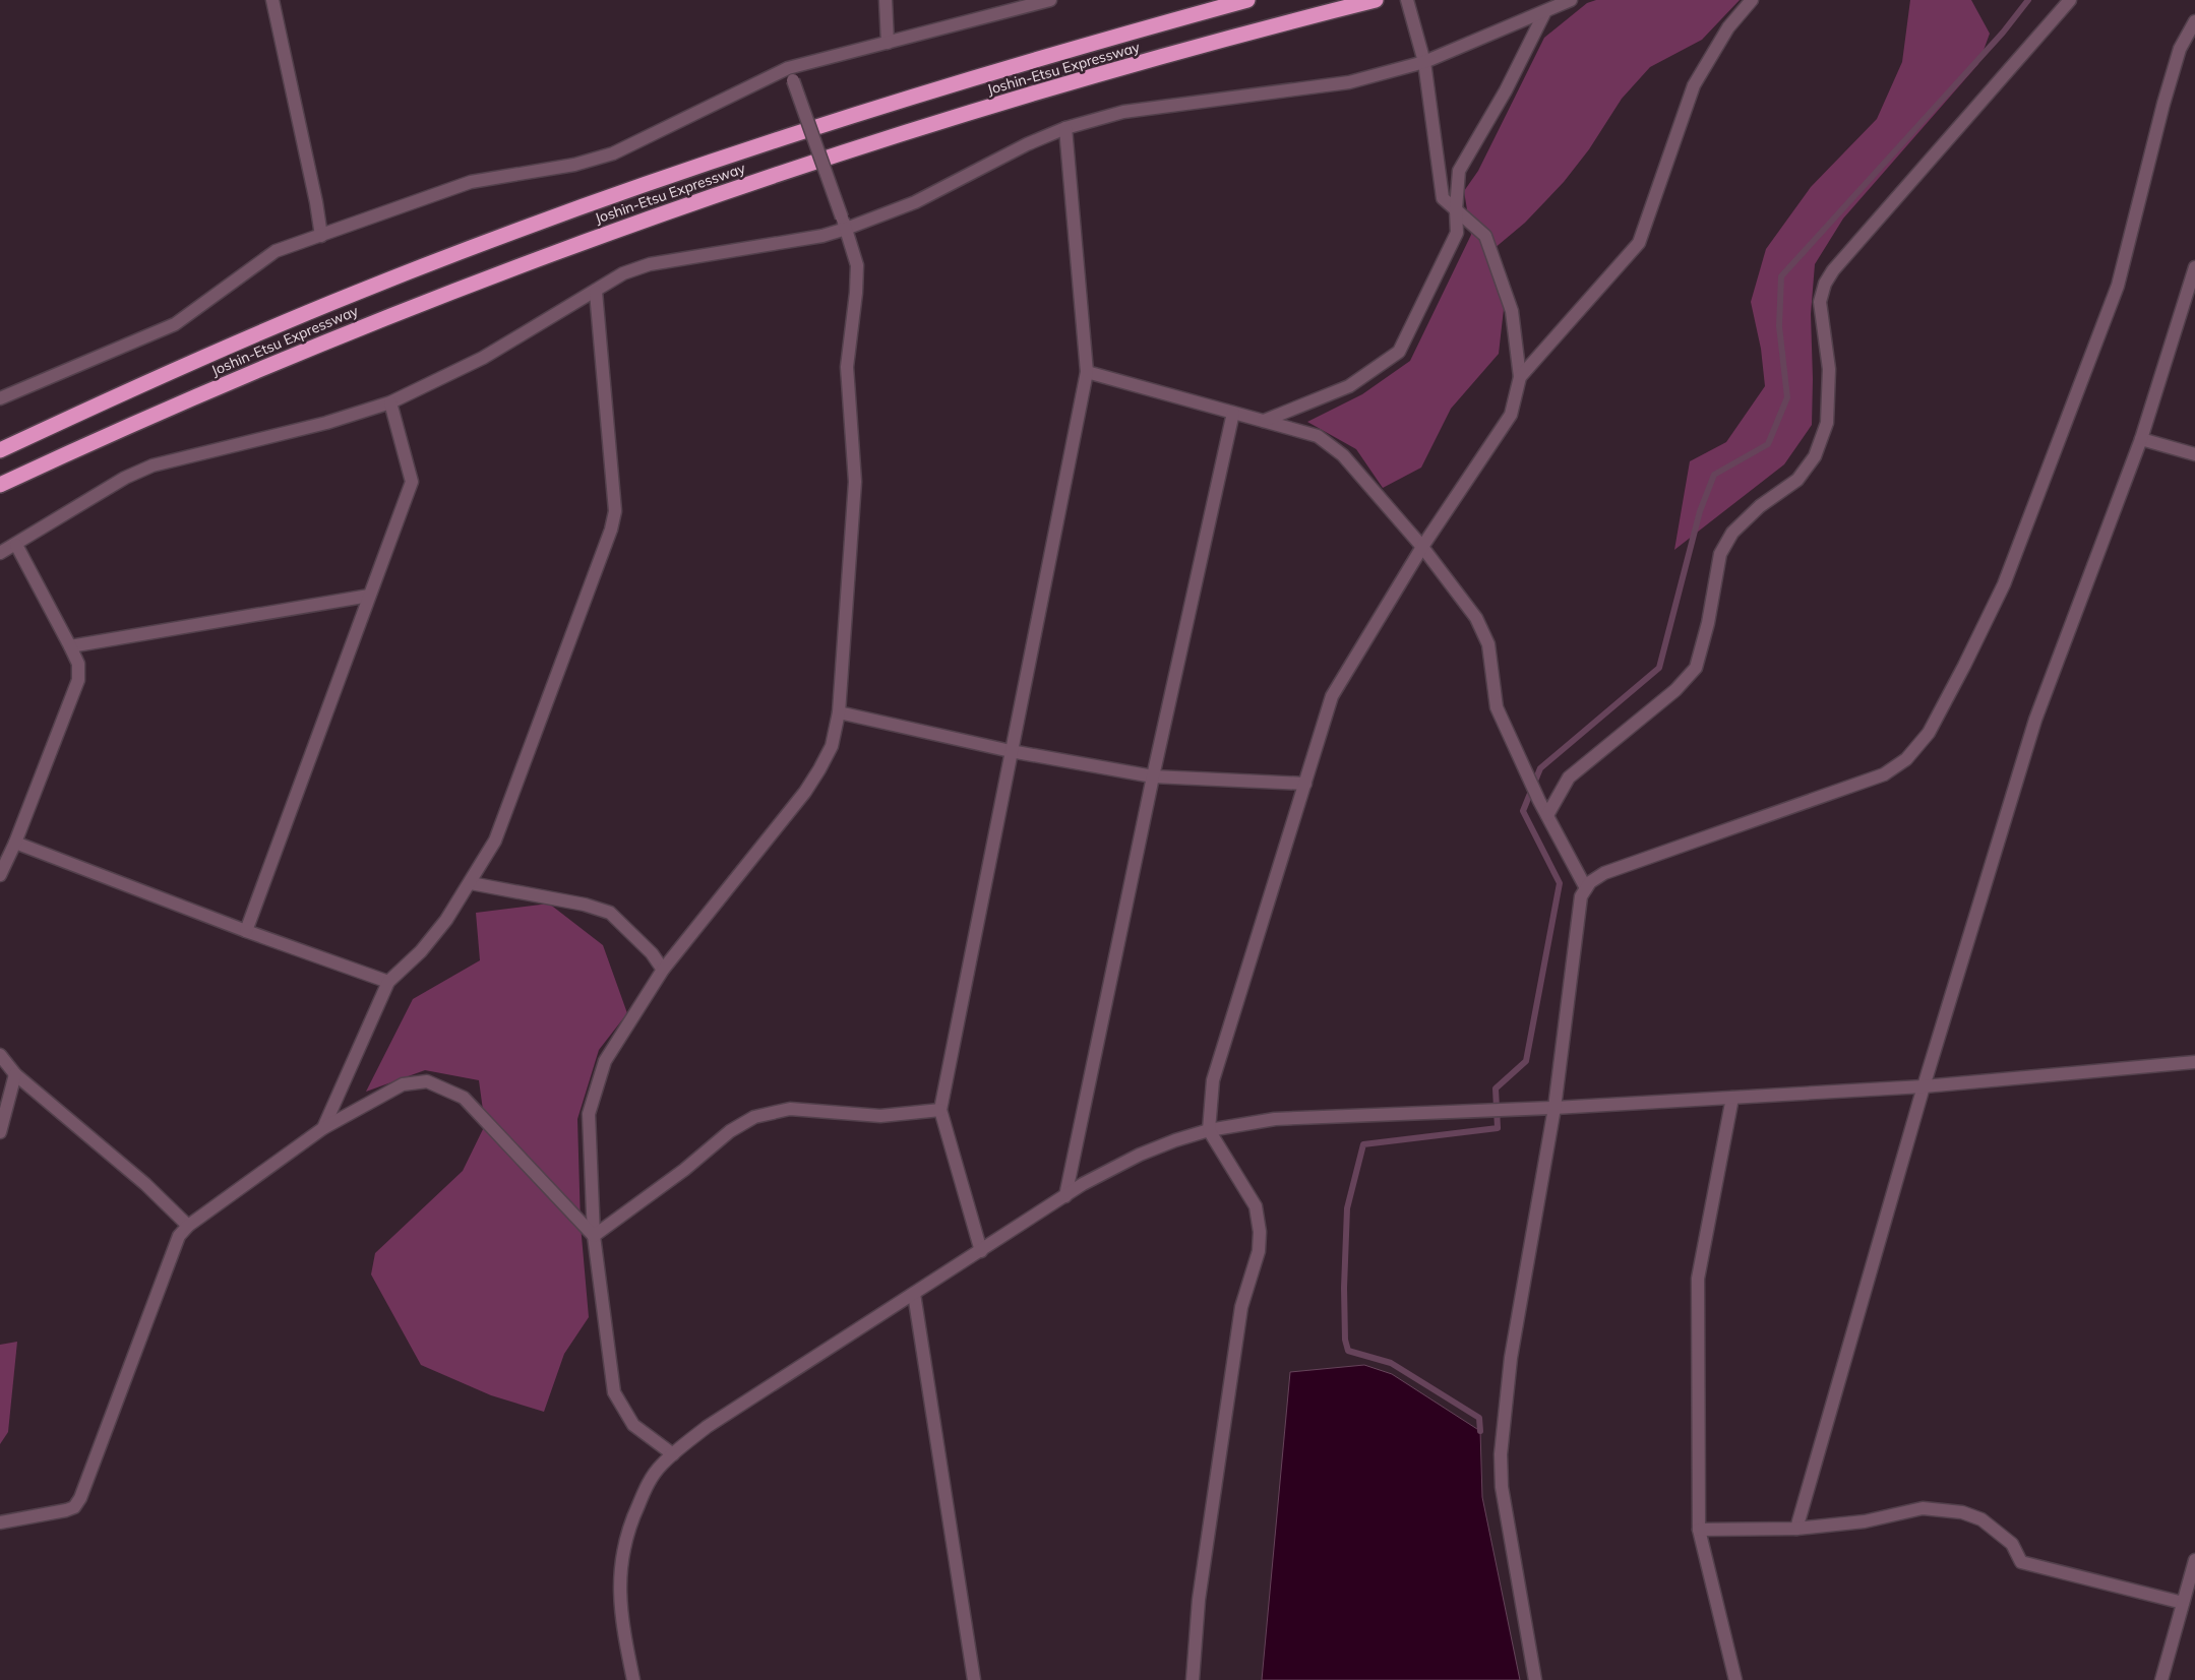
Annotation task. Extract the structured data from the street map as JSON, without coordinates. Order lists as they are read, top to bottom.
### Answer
{
  "streets": {
    "highway": ["Joshin-Etsu Expressway"]
  }
}
